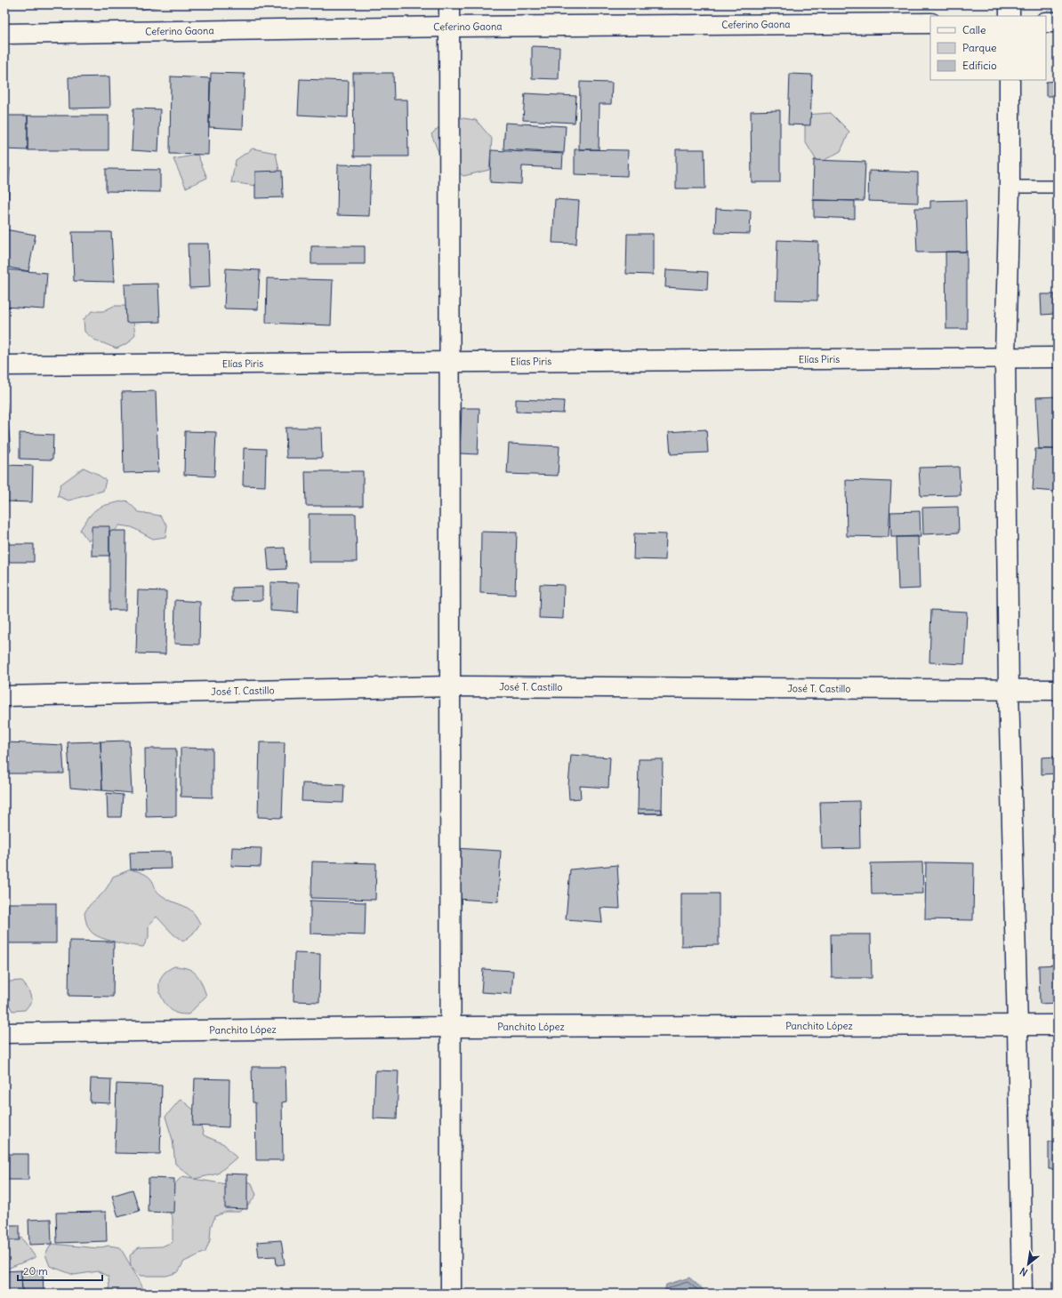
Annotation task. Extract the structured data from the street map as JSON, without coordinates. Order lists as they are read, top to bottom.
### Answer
{
  "streets": {
    "street": [
      "Ceferino Gaona",
      "Elías Piris",
      "José T. Castillo",
      "Panchito López"
    ]
  },
  "legend": ["Calle", "Parque", "Edificio"],
  "scale_bar": "20 m",
  "north": "bottom left"
}
